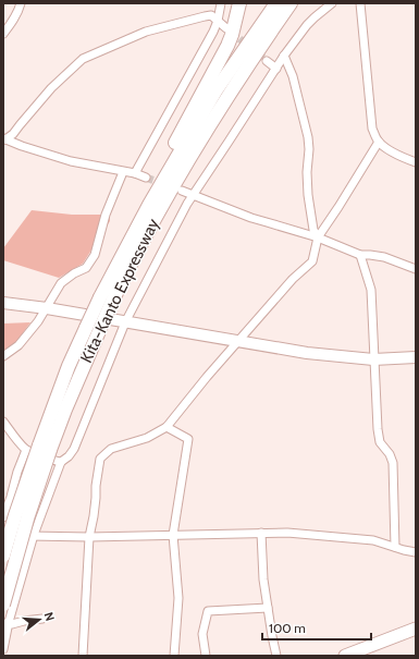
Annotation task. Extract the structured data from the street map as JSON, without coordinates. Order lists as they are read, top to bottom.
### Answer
{
  "streets": {
    "highway": ["Kita-Kanto Expressway"]
  },
  "scale_bar": "100 m",
  "north": "right"
}
